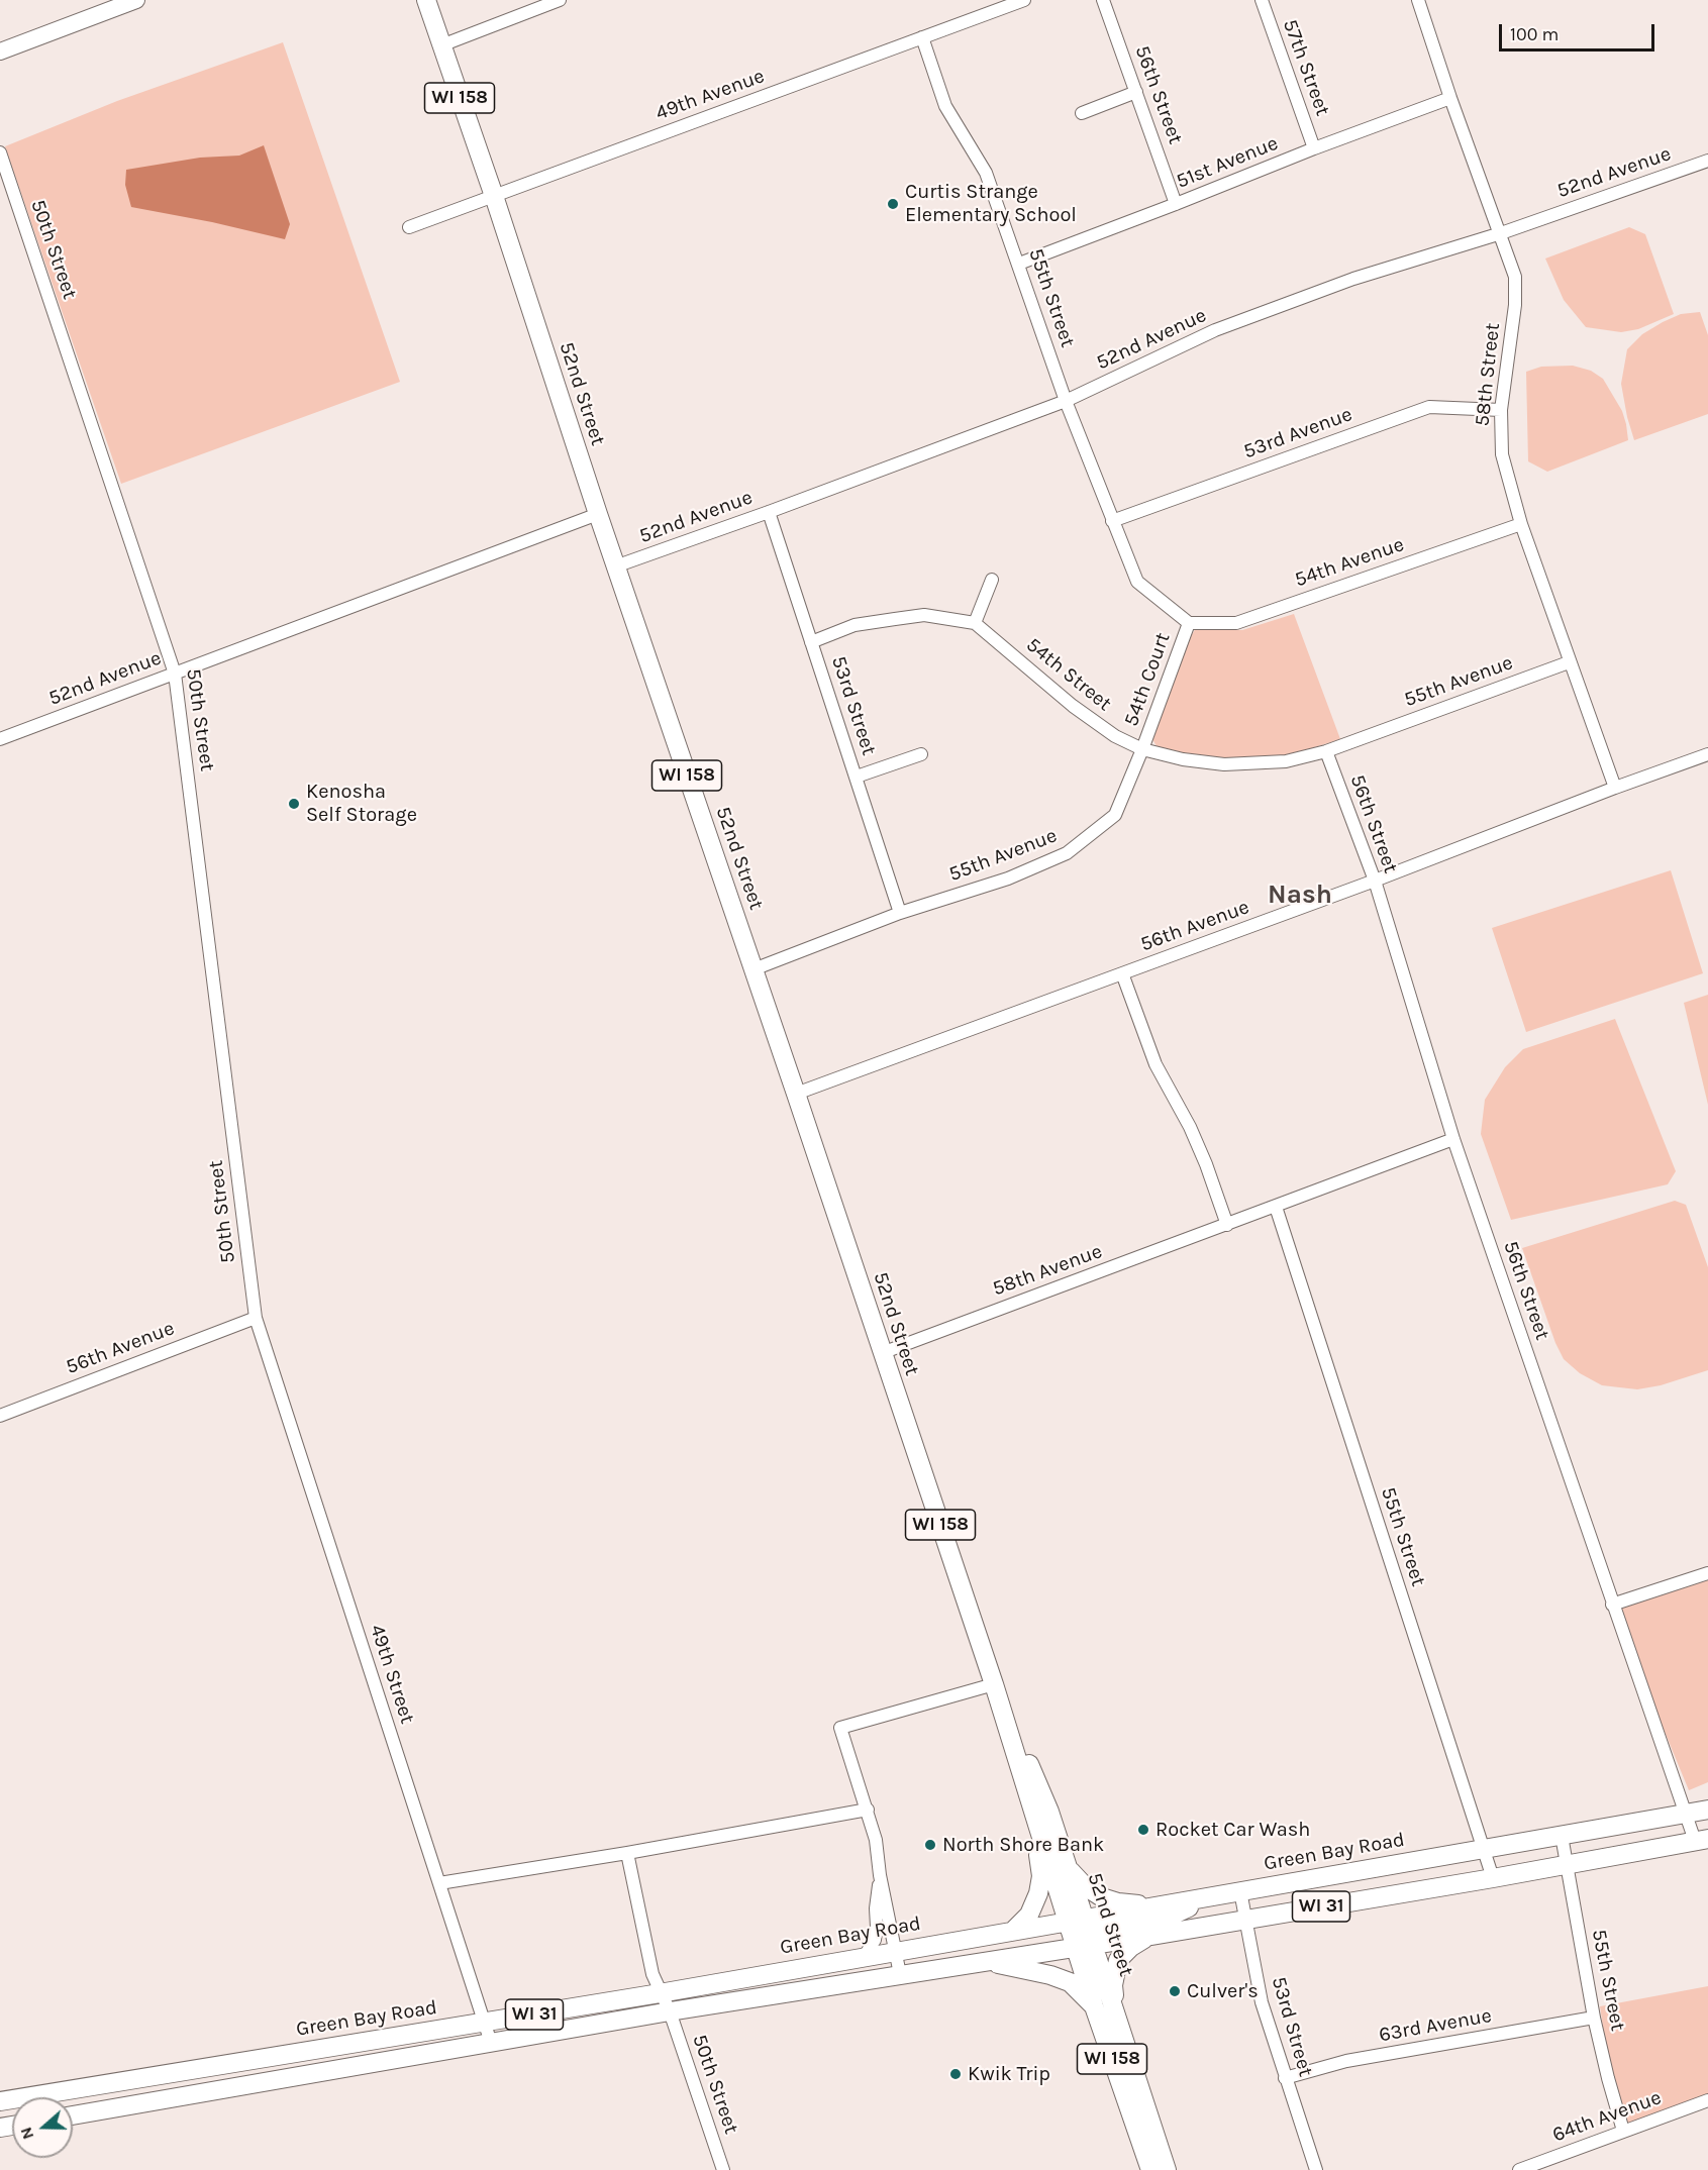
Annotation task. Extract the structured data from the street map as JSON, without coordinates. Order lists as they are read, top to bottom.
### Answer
{
  "streets": {
    "main road": [
      "WI 158",
      "52nd Street",
      "Green Bay Road",
      "WI 31"
    ],
    "street": [
      "57th Street",
      "49th Avenue",
      "56th Street",
      "51st Avenue",
      "52nd Avenue",
      "50th Street",
      "55th Street",
      "58th Street",
      "53rd Avenue",
      "54th Avenue",
      "54th Street",
      "54th Court",
      "55th Avenue",
      "53rd Street",
      "56th Avenue",
      "58th Avenue",
      "49th Street",
      "63rd Avenue",
      "64th Avenue"
    ]
  },
  "crossings": [
    ["57th Street", "51st Avenue"],
    ["49th Avenue", "55th Street"],
    ["49th Avenue", "52nd Street"],
    ["56th Street", "51st Avenue"],
    ["56th Street", "55th Avenue"],
    ["56th Street", "56th Avenue"],
    ["56th Street", "58th Avenue"],
    ["56th Street", "Green Bay Road"],
    ["51st Avenue", "55th Street"],
    ["51st Avenue", "58th Street"],
    ["52nd Avenue", "50th Street"],
    ["52nd Avenue", "55th Street"],
    ["52nd Avenue", "58th Street"],
    ["52nd Avenue", "52nd Street"],
    ["52nd Avenue", "53rd Street"],
    ["50th Street", "56th Avenue"],
    ["50th Street", "49th Street"],
    ["50th Street", "Green Bay Road"],
    ["55th Street", "53rd Avenue"],
    ["55th Street", "54th Avenue"],
    ["55th Street", "54th Court"],
    ["55th Street", "58th Avenue"],
    ["55th Street", "Green Bay Road"],
    ["55th Street", "63rd Avenue"],
    ["55th Street", "64th Avenue"],
    ["58th Street", "53rd Avenue"],
    ["58th Street", "54th Avenue"],
    ["58th Street", "55th Avenue"],
    ["58th Street", "56th Avenue"],
    ["52nd Street", "55th Avenue"],
    ["52nd Street", "56th Avenue"],
    ["52nd Street", "58th Avenue"],
    ["52nd Street", "Green Bay Road"],
    ["54th Avenue", "54th Court"],
    ["54th Street", "54th Court"],
    ["54th Street", "55th Avenue"],
    ["54th Court", "55th Avenue"],
    ["55th Avenue", "53rd Street"],
    ["53rd Street", "Green Bay Road"],
    ["53rd Street", "63rd Avenue"],
    ["56th Avenue", "49th Street"],
    ["49th Street", "Green Bay Road"]
  ],
  "districts": ["Nash"],
  "places": [
    "Curtis Strange Elementary School",
    "Kenosha Self Storage",
    "Rocket Car Wash",
    "North Shore Bank",
    "Culver's",
    "Kwik Trip"
  ],
  "scale_bar": "100 m",
  "north": "left"
}
